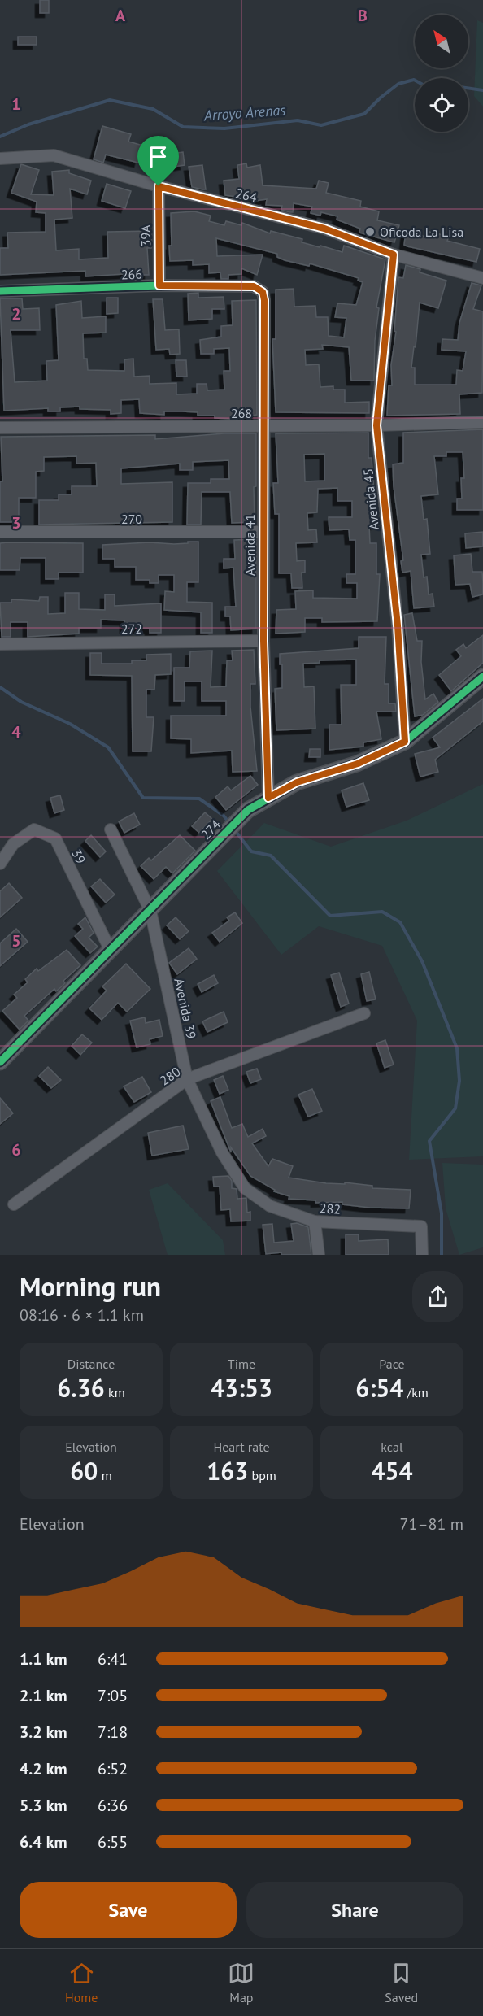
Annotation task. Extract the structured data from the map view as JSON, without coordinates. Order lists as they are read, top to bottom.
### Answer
{
  "streets": {
    "street": [
      "264",
      "39A",
      "266",
      "268",
      "Avenida 45",
      "270",
      "Avenida 41",
      "272",
      "274",
      "39",
      "Avenida 39",
      "280",
      "282"
    ]
  },
  "crossings": [
    ["264", "39A"],
    ["264", "Avenida 45"],
    ["39A", "266"],
    ["266", "Avenida 41"],
    ["268", "Avenida 45"],
    ["268", "Avenida 41"],
    ["Avenida 45", "274"],
    ["270", "Avenida 41"],
    ["Avenida 41", "272"],
    ["Avenida 41", "274"],
    ["274", "39"],
    ["274", "Avenida 39"],
    ["Avenida 39", "280"],
    ["Avenida 39", "282"]
  ],
  "water": ["Arroyo Arenas"],
  "places": ["Oficoda La Lisa"],
  "north": "top left",
  "page": {
    "heading": ["Morning run", "08:16 · 6 × 1.1 km"],
    "stats": [
      ["Distance", "6.36 km"],
      ["Time", "43:53"],
      ["Pace", "6:54 /km"],
      ["Elevation", "60 m"],
      ["Heart rate", "163 bpm"],
      ["kcal", "454"]
    ],
    "chart": ["Elevation", "71–81 m"],
    "list": [
      {
        "name": "1.1 km",
        "note": "6:41"
      },
      {
        "name": "2.1 km",
        "note": "7:05"
      },
      {
        "name": "3.2 km",
        "note": "7:18"
      },
      {
        "name": "4.2 km",
        "note": "6:52"
      },
      {
        "name": "5.3 km",
        "note": "6:36"
      },
      {
        "name": "6.4 km",
        "note": "6:55"
      }
    ],
    "buttons": ["Save", "Share"],
    "tabs": ["Home", "Map", "Saved"]
  },
  "grid": {
    "columns": ["A", "B"],
    "rows": [
      "1",
      "2",
      "3",
      "4",
      "5",
      "6"
    ]
  }
}
